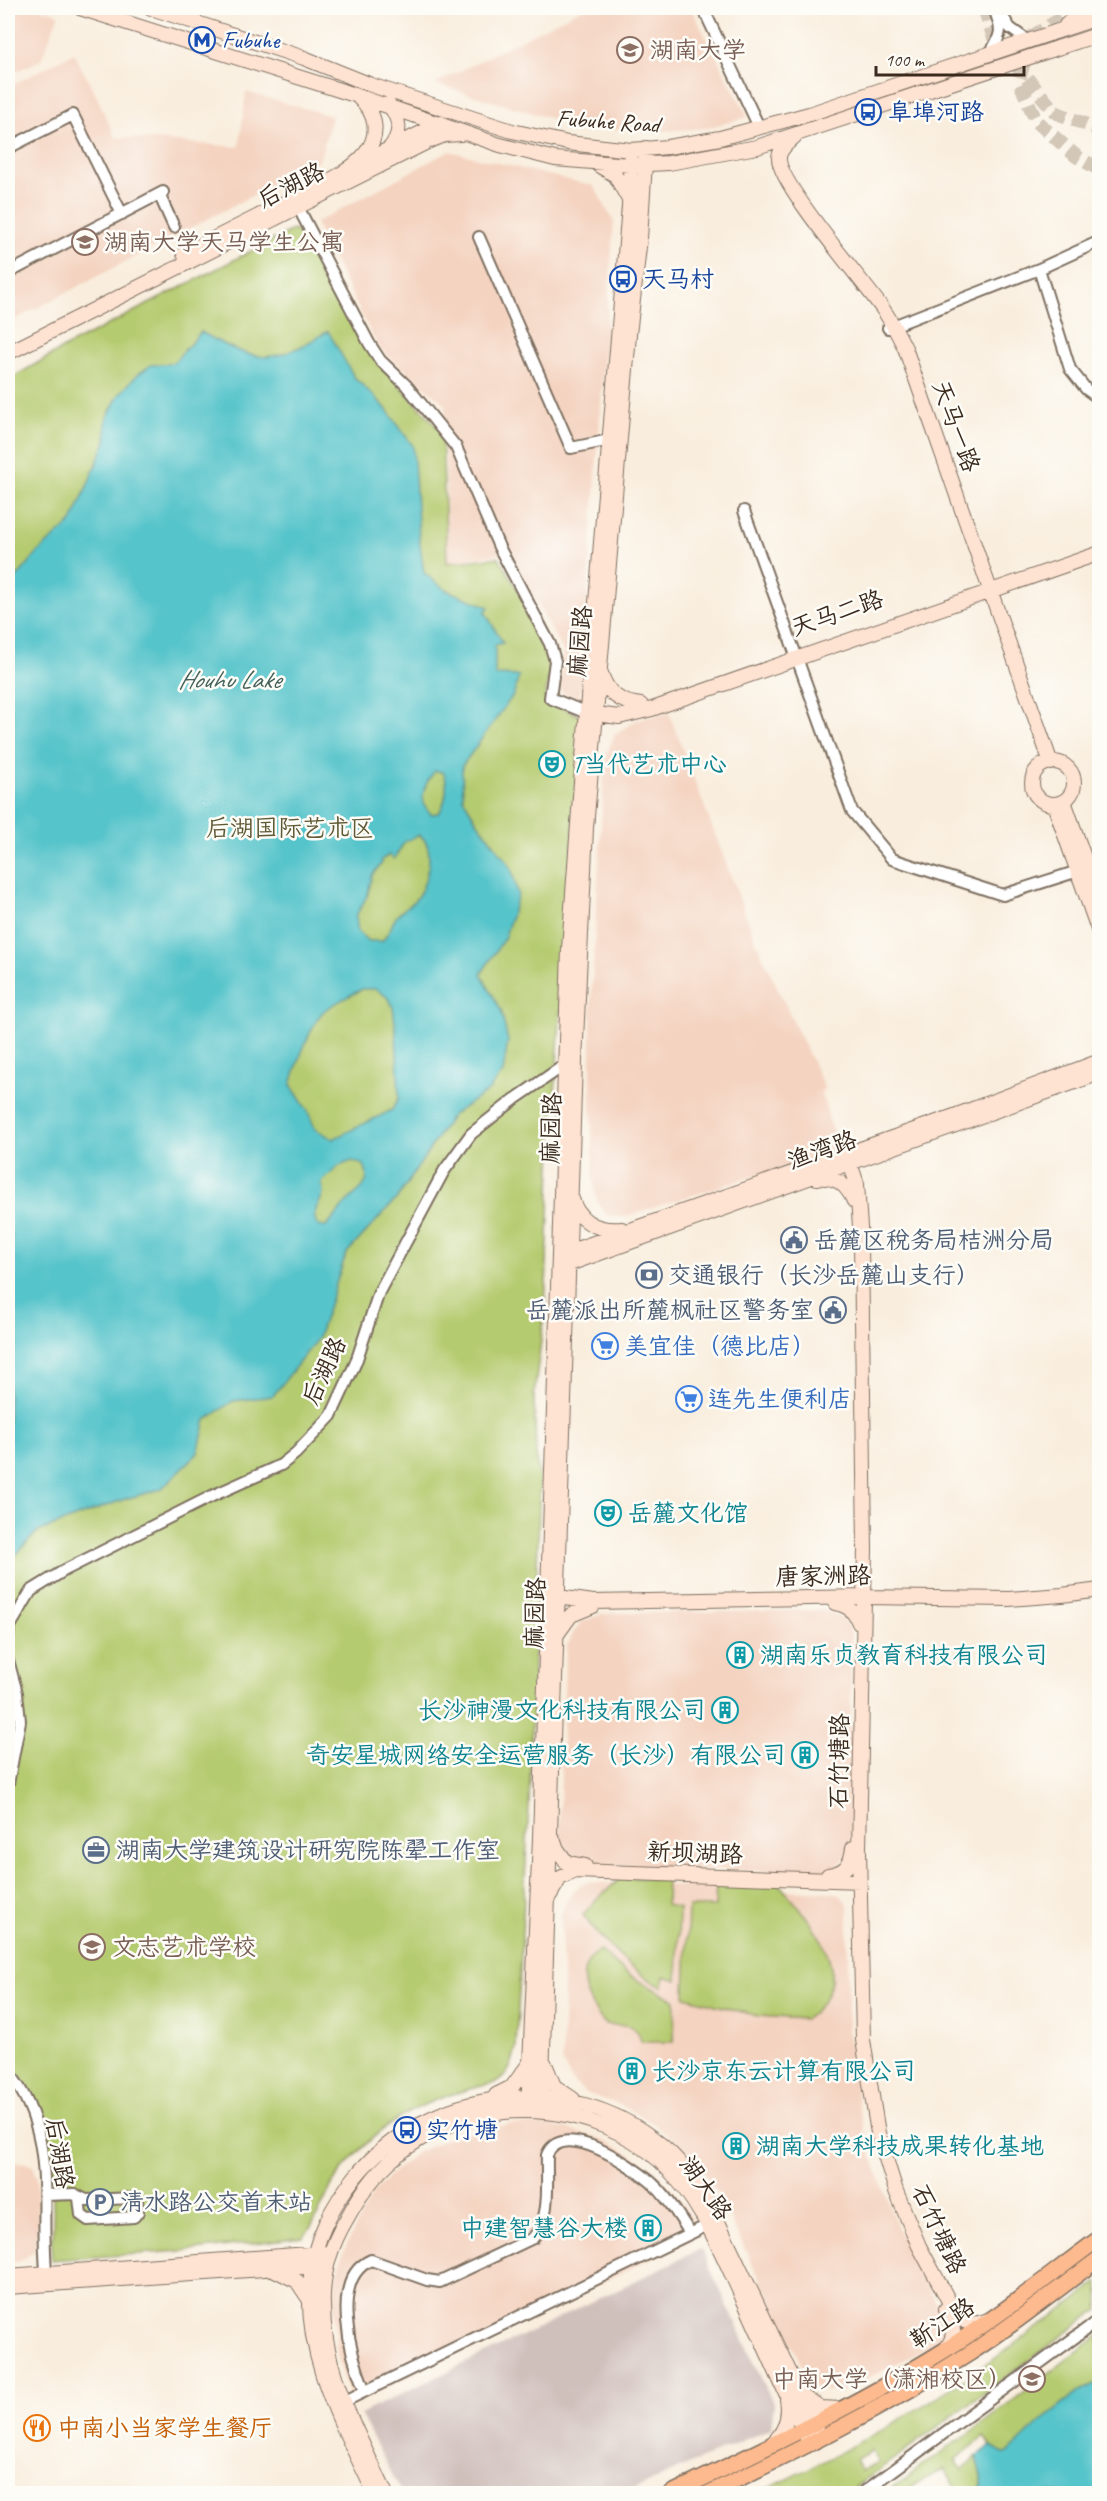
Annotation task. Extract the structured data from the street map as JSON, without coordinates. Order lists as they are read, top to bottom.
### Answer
{
  "streets": {
    "main road": [
      "Fubuhe Road",
      "后湖路",
      "天马一路",
      "天马二路",
      "麻园路",
      "渔湾路",
      "唐家洲路",
      "石竹塘路",
      "新坝湖路",
      "湖大路",
      "靳江路"
    ]
  },
  "crossings": [
    ["Fubuhe Road", "麻园路"],
    ["后湖路", "麻园路"],
    ["天马一路", "天马二路"],
    ["天马二路", "麻园路"],
    ["麻园路", "渔湾路"],
    ["麻园路", "唐家洲路"],
    ["麻园路", "新坝湖路"],
    ["麻园路", "湖大路"],
    ["渔湾路", "石竹塘路"],
    ["唐家洲路", "石竹塘路"],
    ["石竹塘路", "新坝湖路"],
    ["石竹塘路", "靳江路"]
  ],
  "water": ["Houhu Lake"],
  "parks": ["后湖国际艺术区"],
  "places": {
    "metro station": ["Fubuhe"],
    "school or university": [
      "湖南大学",
      "湖南大学天马学生公寓",
      "文志艺术学校",
      "中南大学（潇湘校区）"
    ],
    "bus stop": ["阜埠河路", "天马村", "实竹塘"],
    "theatre": ["T当代艺术中心", "岳麓文化馆"],
    "public building": ["岳麓区税务局桔洲分局", "岳麓派出所麓枫社区警务室"],
    "bank": ["交通银行（长沙岳麓山支行）"],
    "supermarket": ["美宜佳（德比店）", "连先生便利店"],
    "building": [
      "湖南乐贞教育科技有限公司",
      "长沙神漫文化科技有限公司",
      "奇安星城网络安全运营服务（长沙）有限公司",
      "长沙京东云计算有限公司",
      "湖南大学科技成果转化基地",
      "中建智慧谷大楼"
    ],
    "office": ["湖南大学建筑设计研究院陈翚工作室"],
    "parking": ["清水路公交首末站"],
    "restaurant": ["中南小当家学生餐厅"]
  },
  "scale_bar": "100 m"
}
